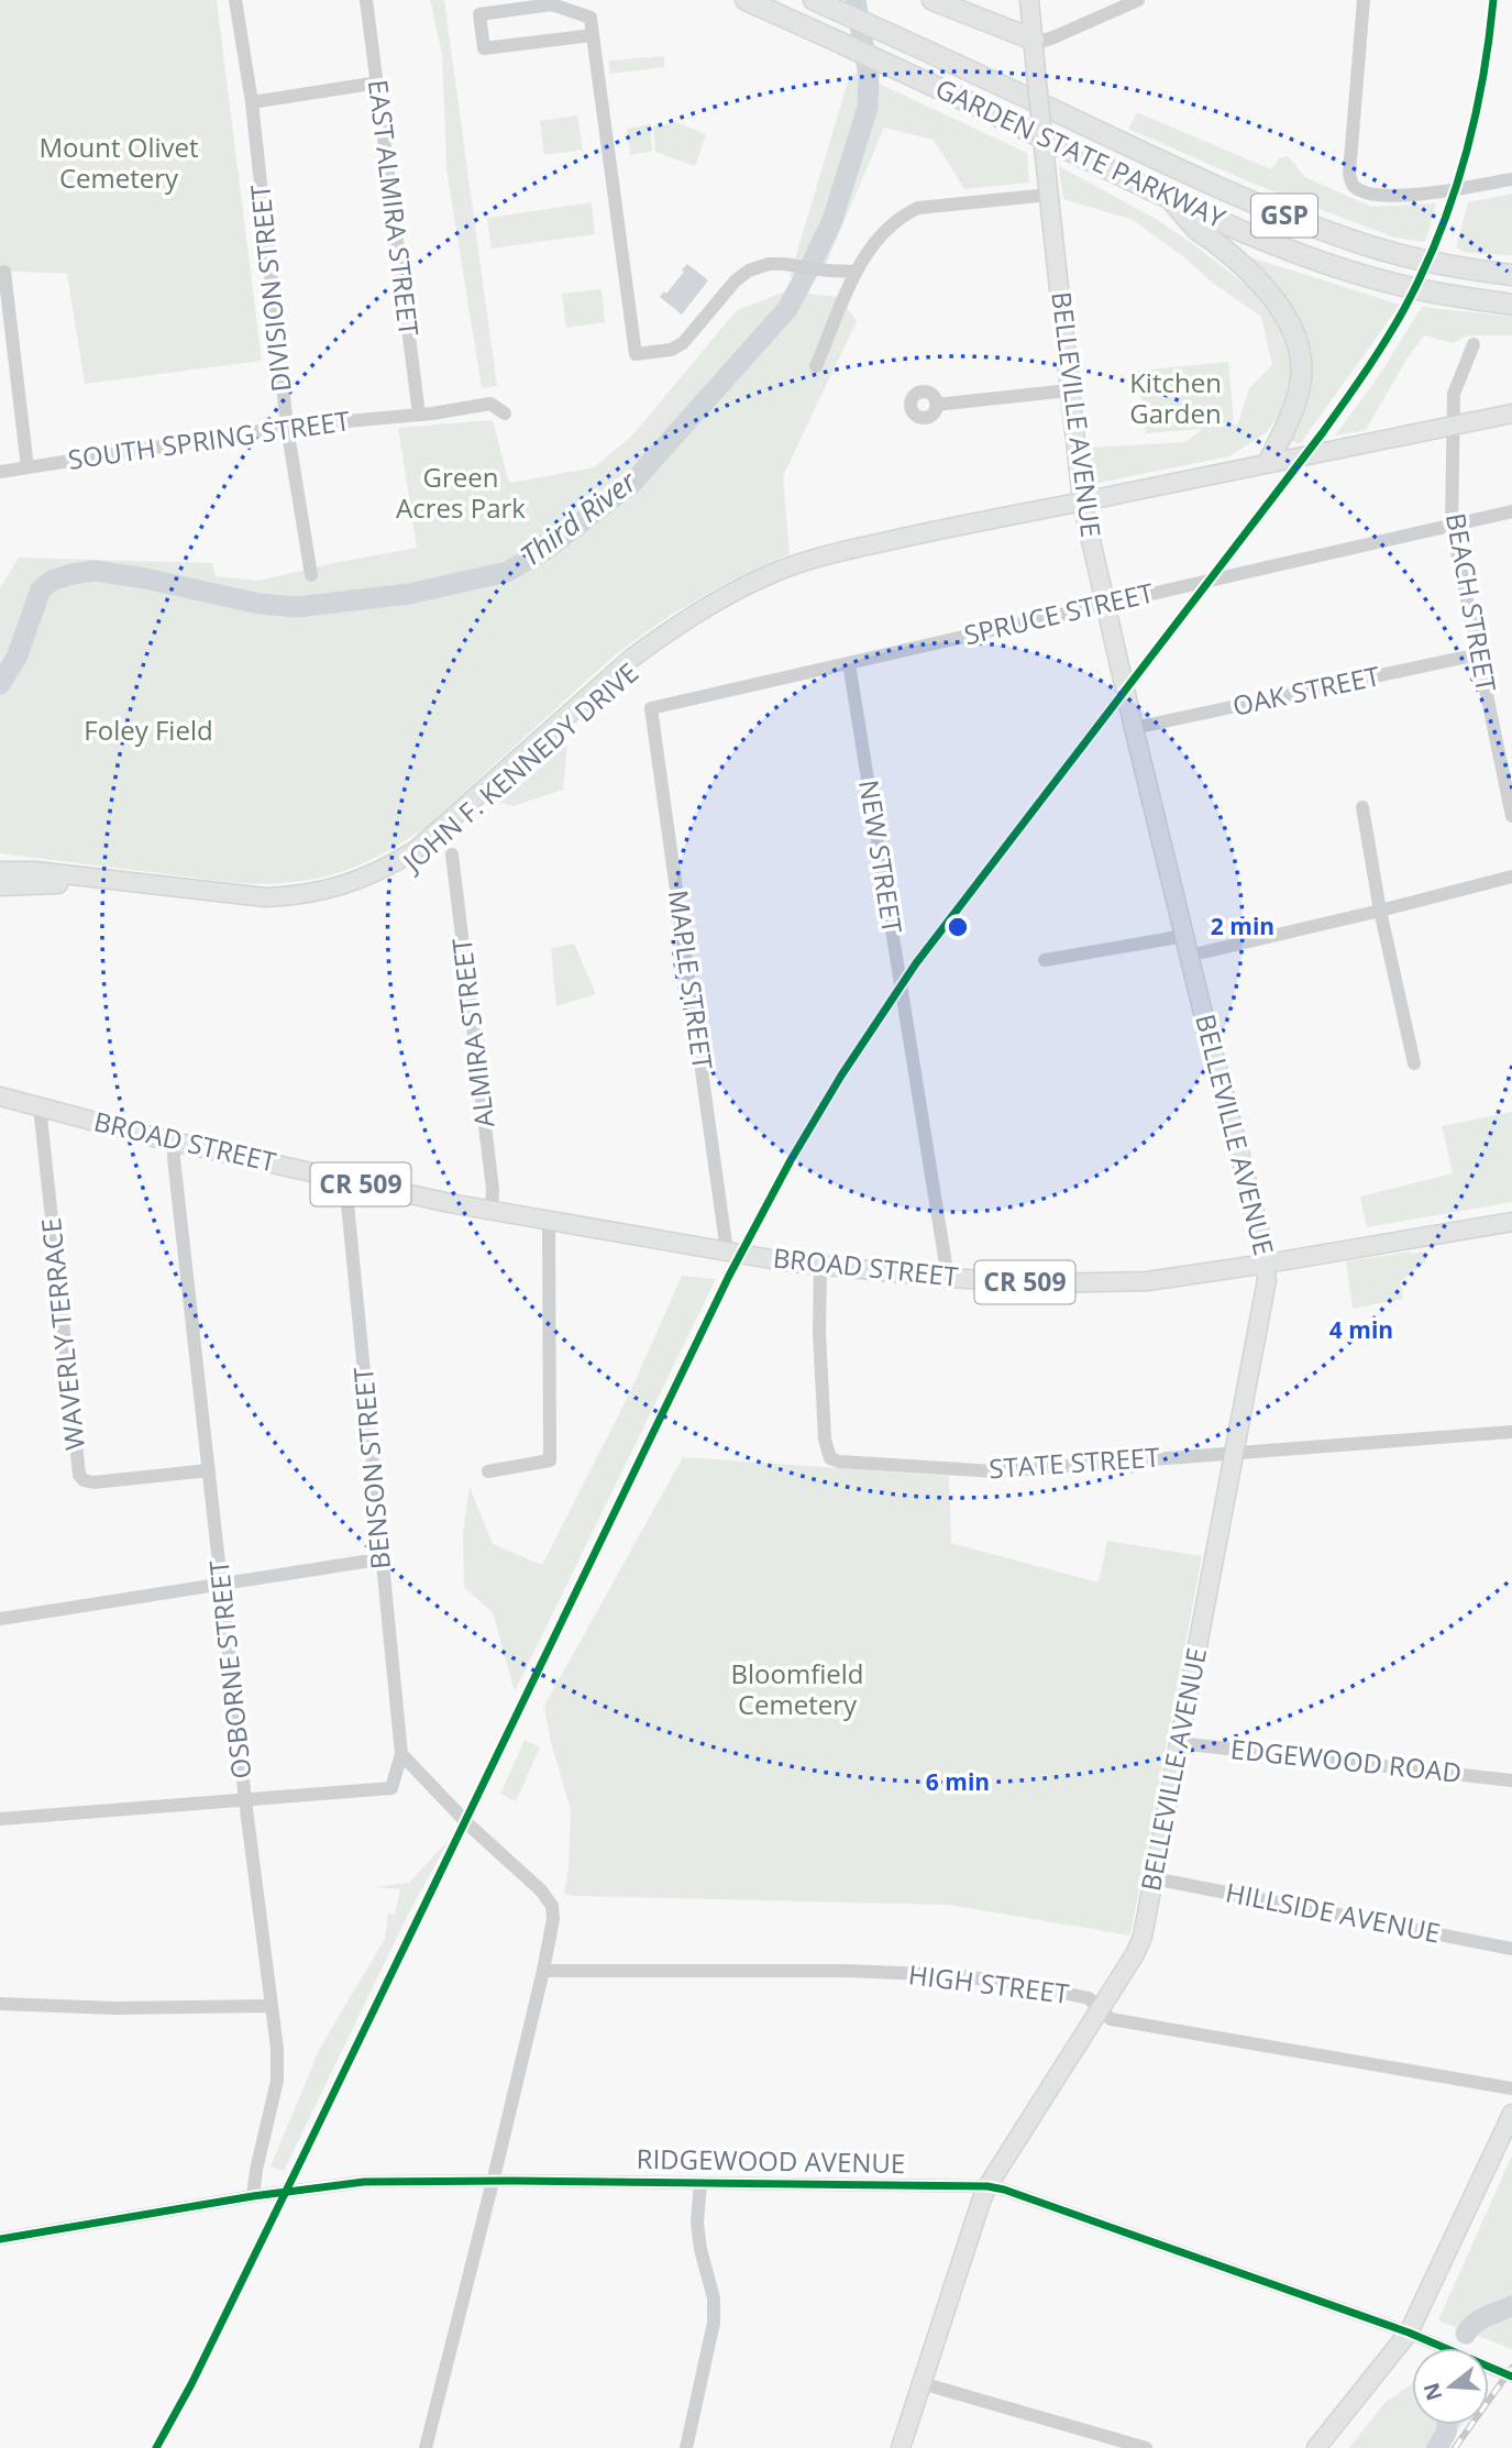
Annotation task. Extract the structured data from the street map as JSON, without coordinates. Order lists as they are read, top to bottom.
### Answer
{
  "streets": {
    "highway": ["GARDEN STATE PARKWAY", "GSP"],
    "main road": [
      "BELLEVILLE AVENUE",
      "JOHN F. KENNEDY DRIVE",
      "BROAD STREET",
      "CR 509"
    ],
    "street": [
      "EAST ALMIRA STREET",
      "DIVISION STREET",
      "SOUTH SPRING STREET",
      "BEACH STREET",
      "SPRUCE STREET",
      "OAK STREET",
      "NEW STREET",
      "MAPLE STREET",
      "ALMIRA STREET",
      "WAVERLY TERRACE",
      "STATE STREET",
      "BENSON STREET",
      "OSBORNE STREET",
      "EDGEWOOD ROAD",
      "HILLSIDE AVENUE",
      "HIGH STREET",
      "RIDGEWOOD AVENUE"
    ]
  },
  "crossings": [
    ["EAST ALMIRA STREET", "SOUTH SPRING STREET"],
    ["DIVISION STREET", "SOUTH SPRING STREET"],
    ["BELLEVILLE AVENUE", "SPRUCE STREET"],
    ["BELLEVILLE AVENUE", "OAK STREET"],
    ["BELLEVILLE AVENUE", "JOHN F. KENNEDY DRIVE"],
    ["BELLEVILLE AVENUE", "BROAD STREET"],
    ["BELLEVILLE AVENUE", "STATE STREET"],
    ["BELLEVILLE AVENUE", "EDGEWOOD ROAD"],
    ["BELLEVILLE AVENUE", "HILLSIDE AVENUE"],
    ["BELLEVILLE AVENUE", "HIGH STREET"],
    ["BELLEVILLE AVENUE", "RIDGEWOOD AVENUE"],
    ["BEACH STREET", "SPRUCE STREET"],
    ["BEACH STREET", "OAK STREET"],
    ["BEACH STREET", "JOHN F. KENNEDY DRIVE"],
    ["SPRUCE STREET", "NEW STREET"],
    ["SPRUCE STREET", "MAPLE STREET"],
    ["NEW STREET", "BROAD STREET"],
    ["MAPLE STREET", "BROAD STREET"],
    ["ALMIRA STREET", "BROAD STREET"],
    ["BROAD STREET", "WAVERLY TERRACE"],
    ["BROAD STREET", "STATE STREET"],
    ["BROAD STREET", "BENSON STREET"],
    ["BROAD STREET", "OSBORNE STREET"],
    ["WAVERLY TERRACE", "OSBORNE STREET"],
    ["OSBORNE STREET", "RIDGEWOOD AVENUE"]
  ],
  "water": ["Third River"],
  "parks": [
    "Mount Olivet Cemetery",
    "Kitchen Garden",
    "Green Acres Park",
    "Foley Field",
    "Bloomfield Cemetery"
  ],
  "north": "left",
  "rings": ["2 min", "4 min", "6 min"]
}
